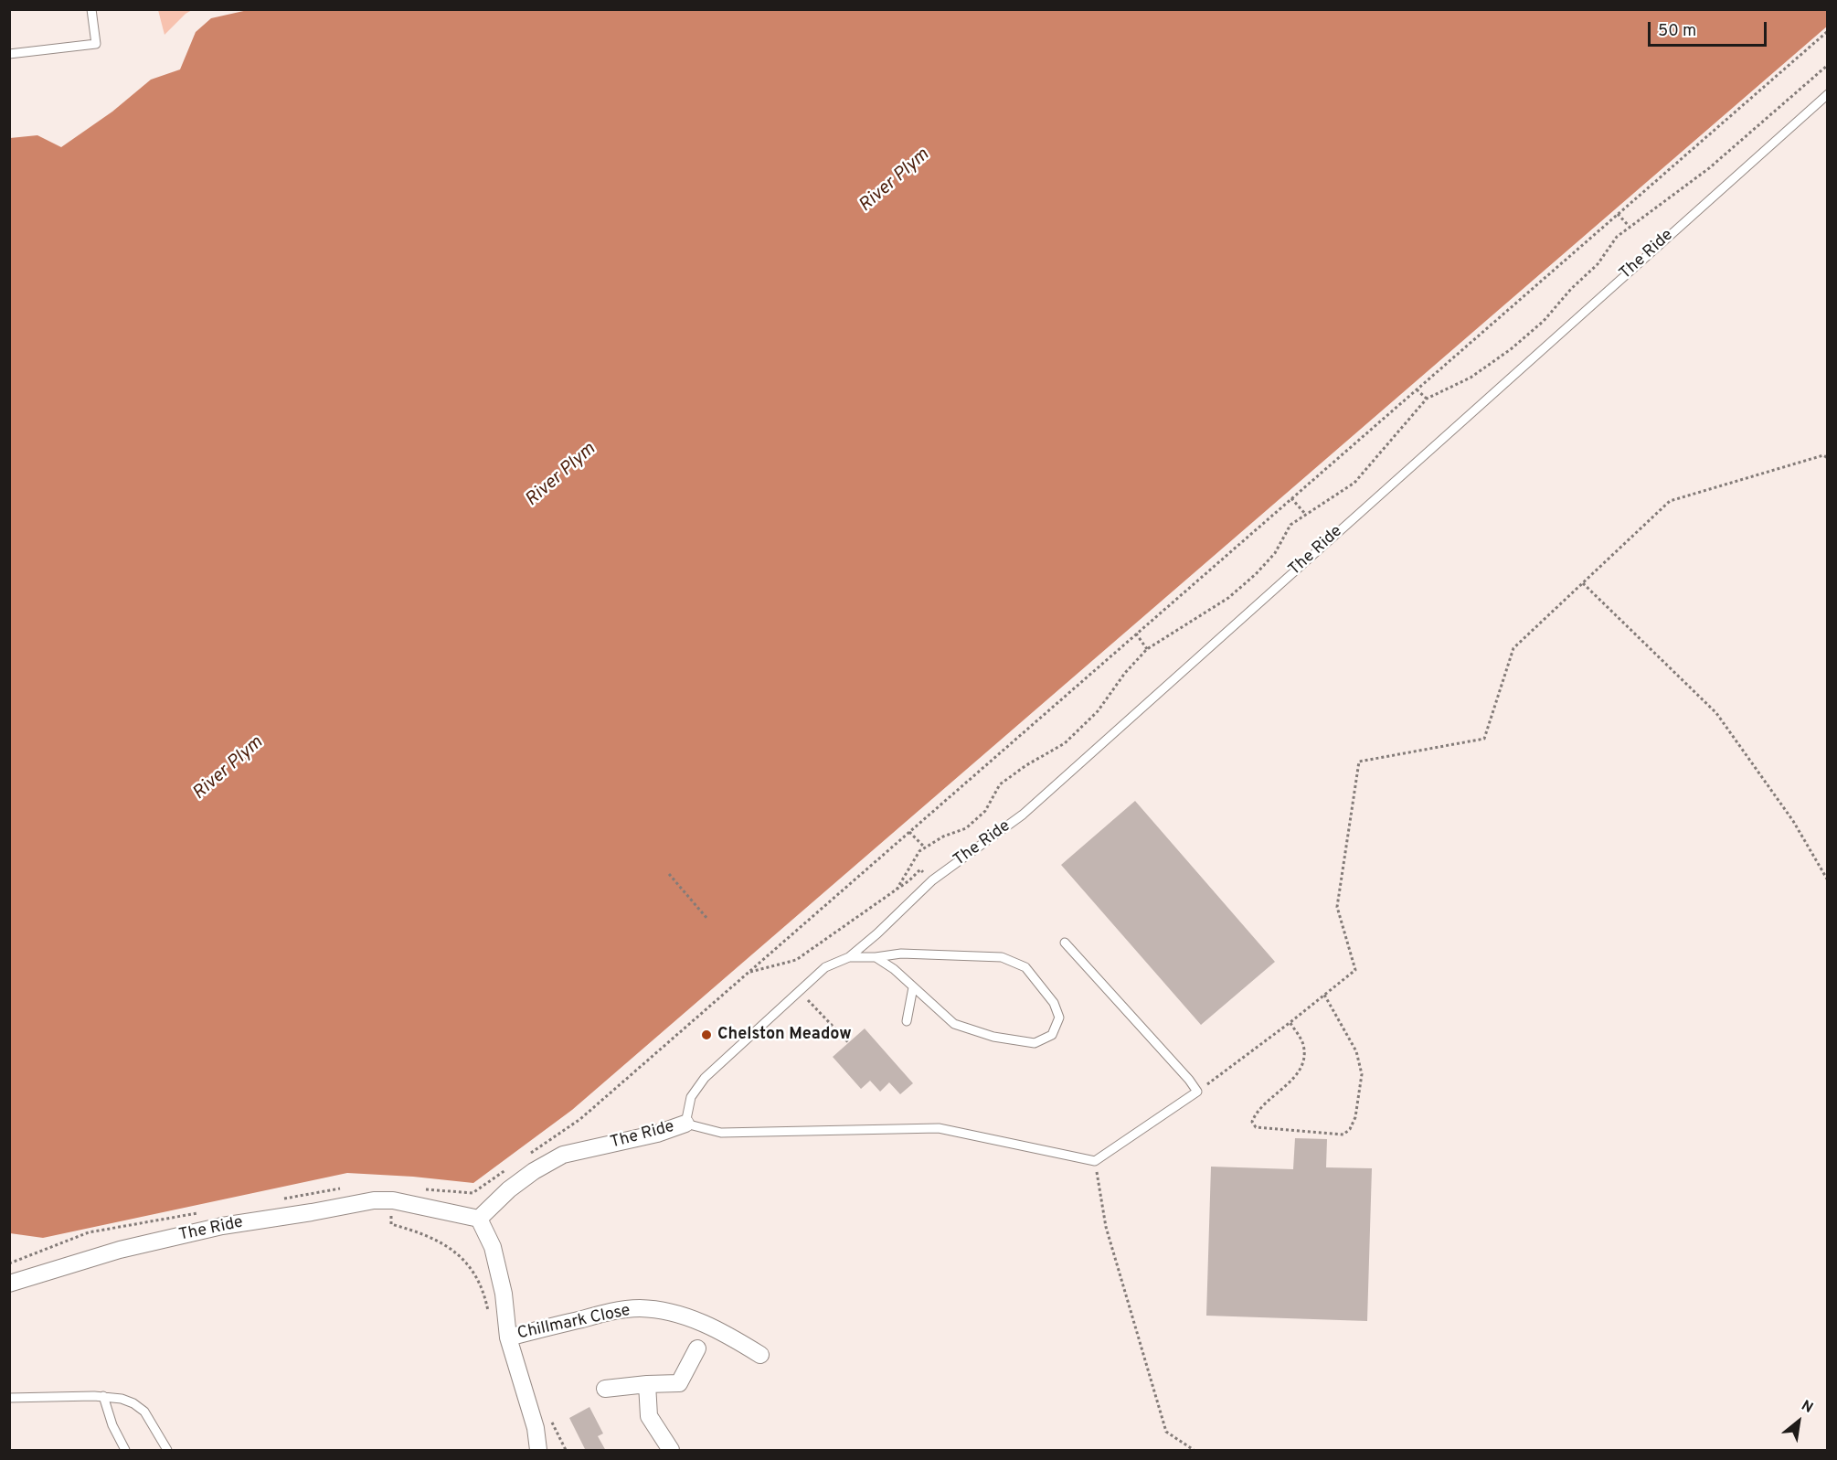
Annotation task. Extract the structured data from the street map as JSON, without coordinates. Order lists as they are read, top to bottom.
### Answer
{
  "streets": {
    "street": ["The Ride", "Chillmark Close"]
  },
  "water": ["River Plym"],
  "places": ["Chelston Meadow"],
  "scale_bar": "50 m",
  "north": "top right"
}
